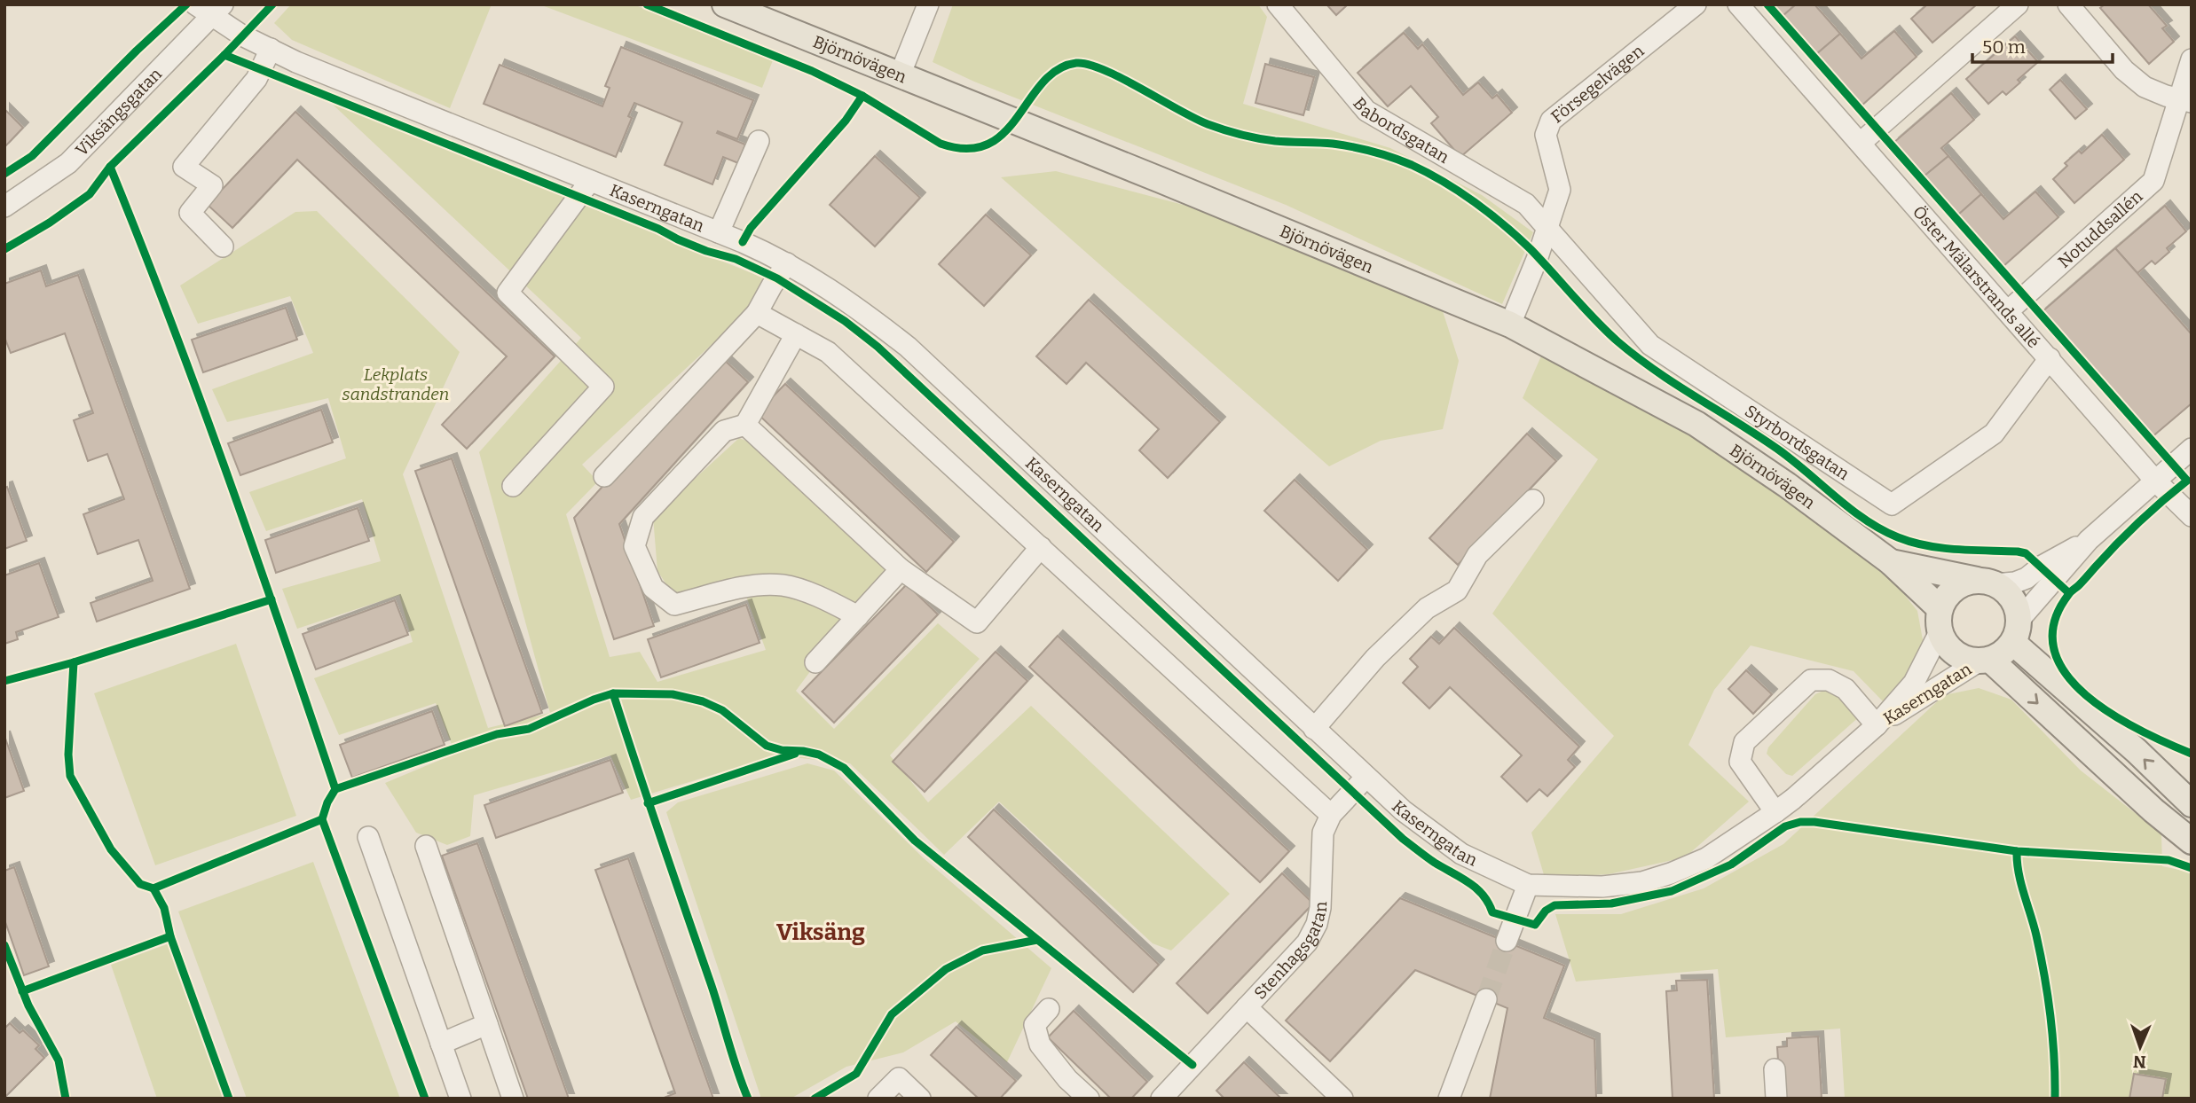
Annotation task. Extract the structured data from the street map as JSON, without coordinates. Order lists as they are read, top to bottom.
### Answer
{
  "streets": {
    "main road": ["Björnövägen"],
    "street": [
      "Försegelvägen",
      "Viksängsgatan",
      "Babordsgatan",
      "Kaserngatan",
      "Notuddsallén",
      "Öster Mälarstrands allé",
      "Styrbordsgatan",
      "Stenhagsgatan"
    ]
  },
  "crossings": [
    ["Björnövägen", "Försegelvägen"],
    ["Björnövägen", "Kaserngatan"],
    ["Försegelvägen", "Babordsgatan"],
    ["Försegelvägen", "Styrbordsgatan"],
    ["Viksängsgatan", "Kaserngatan"],
    ["Babordsgatan", "Styrbordsgatan"],
    ["Kaserngatan", "Stenhagsgatan"],
    ["Notuddsallén", "Öster Mälarstrands allé"],
    ["Öster Mälarstrands allé", "Styrbordsgatan"]
  ],
  "districts": ["Viksäng"],
  "parks": ["Lekplats sandstranden"],
  "scale_bar": "50 m",
  "north": "bottom"
}
